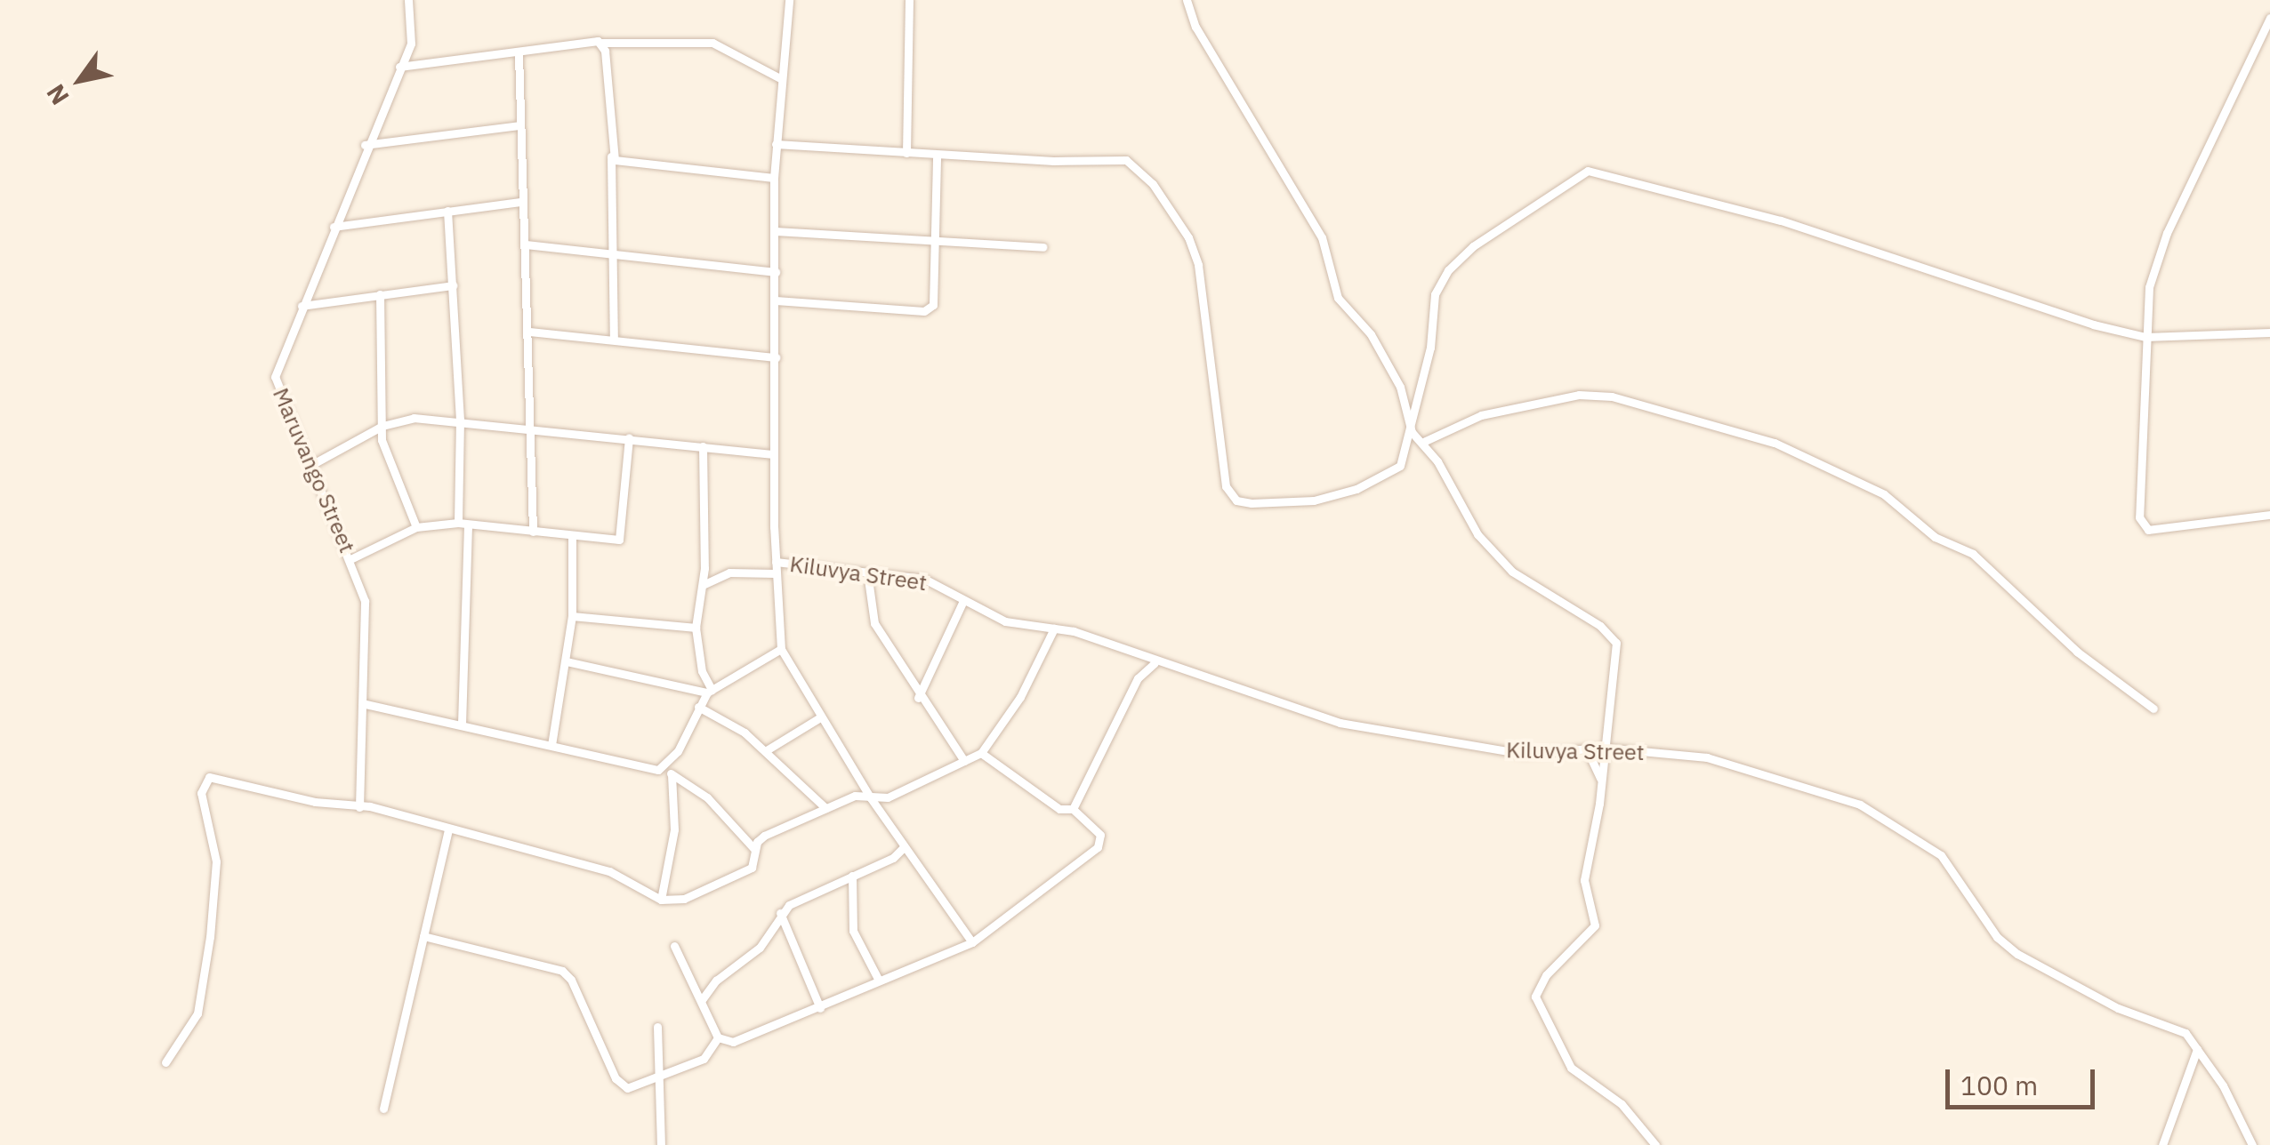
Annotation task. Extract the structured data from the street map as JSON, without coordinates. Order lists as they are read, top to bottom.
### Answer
{
  "streets": {
    "street": ["Maruvango Street", "Kiluvya Street"]
  },
  "scale_bar": "100 m",
  "north": "bottom left"
}
